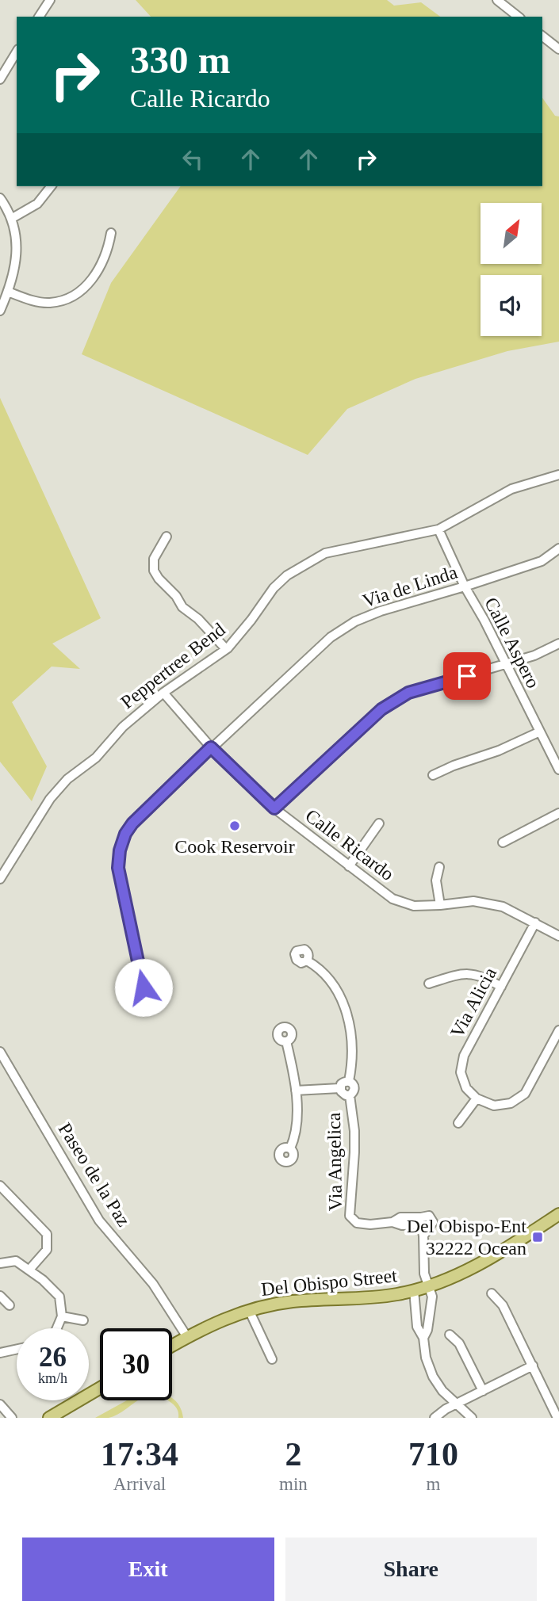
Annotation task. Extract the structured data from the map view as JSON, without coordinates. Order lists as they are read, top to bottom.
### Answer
{
  "streets": {
    "main road": ["Del Obispo Street"],
    "street": [
      "Via de Linda",
      "Calle Aspero",
      "Peppertree Bend",
      "Calle Ricardo",
      "Via Alicia",
      "Via Angelica",
      "Paseo de la Paz"
    ]
  },
  "crossings": [
    ["Via de Linda", "Calle Aspero"],
    ["Via de Linda", "Calle Ricardo"],
    ["Calle Aspero", "Peppertree Bend"],
    ["Peppertree Bend", "Calle Ricardo"],
    ["Calle Ricardo", "Via Alicia"],
    ["Paseo de la Paz", "Del Obispo Street"]
  ],
  "places": {
    "other": ["Cook Reservoir"],
    "transit": ["Del Obispo-Ent 32222 Ocean"]
  },
  "north": "top right",
  "page": {
    "turn": ["330 m", "Calle Ricardo"],
    "speed": "26 km/h",
    "limit": "30",
    "eta": [
      "17:34",
      "Arrival",
      "2",
      "min",
      "710",
      "m"
    ],
    "buttons": ["Exit", "Share"]
  }
}
